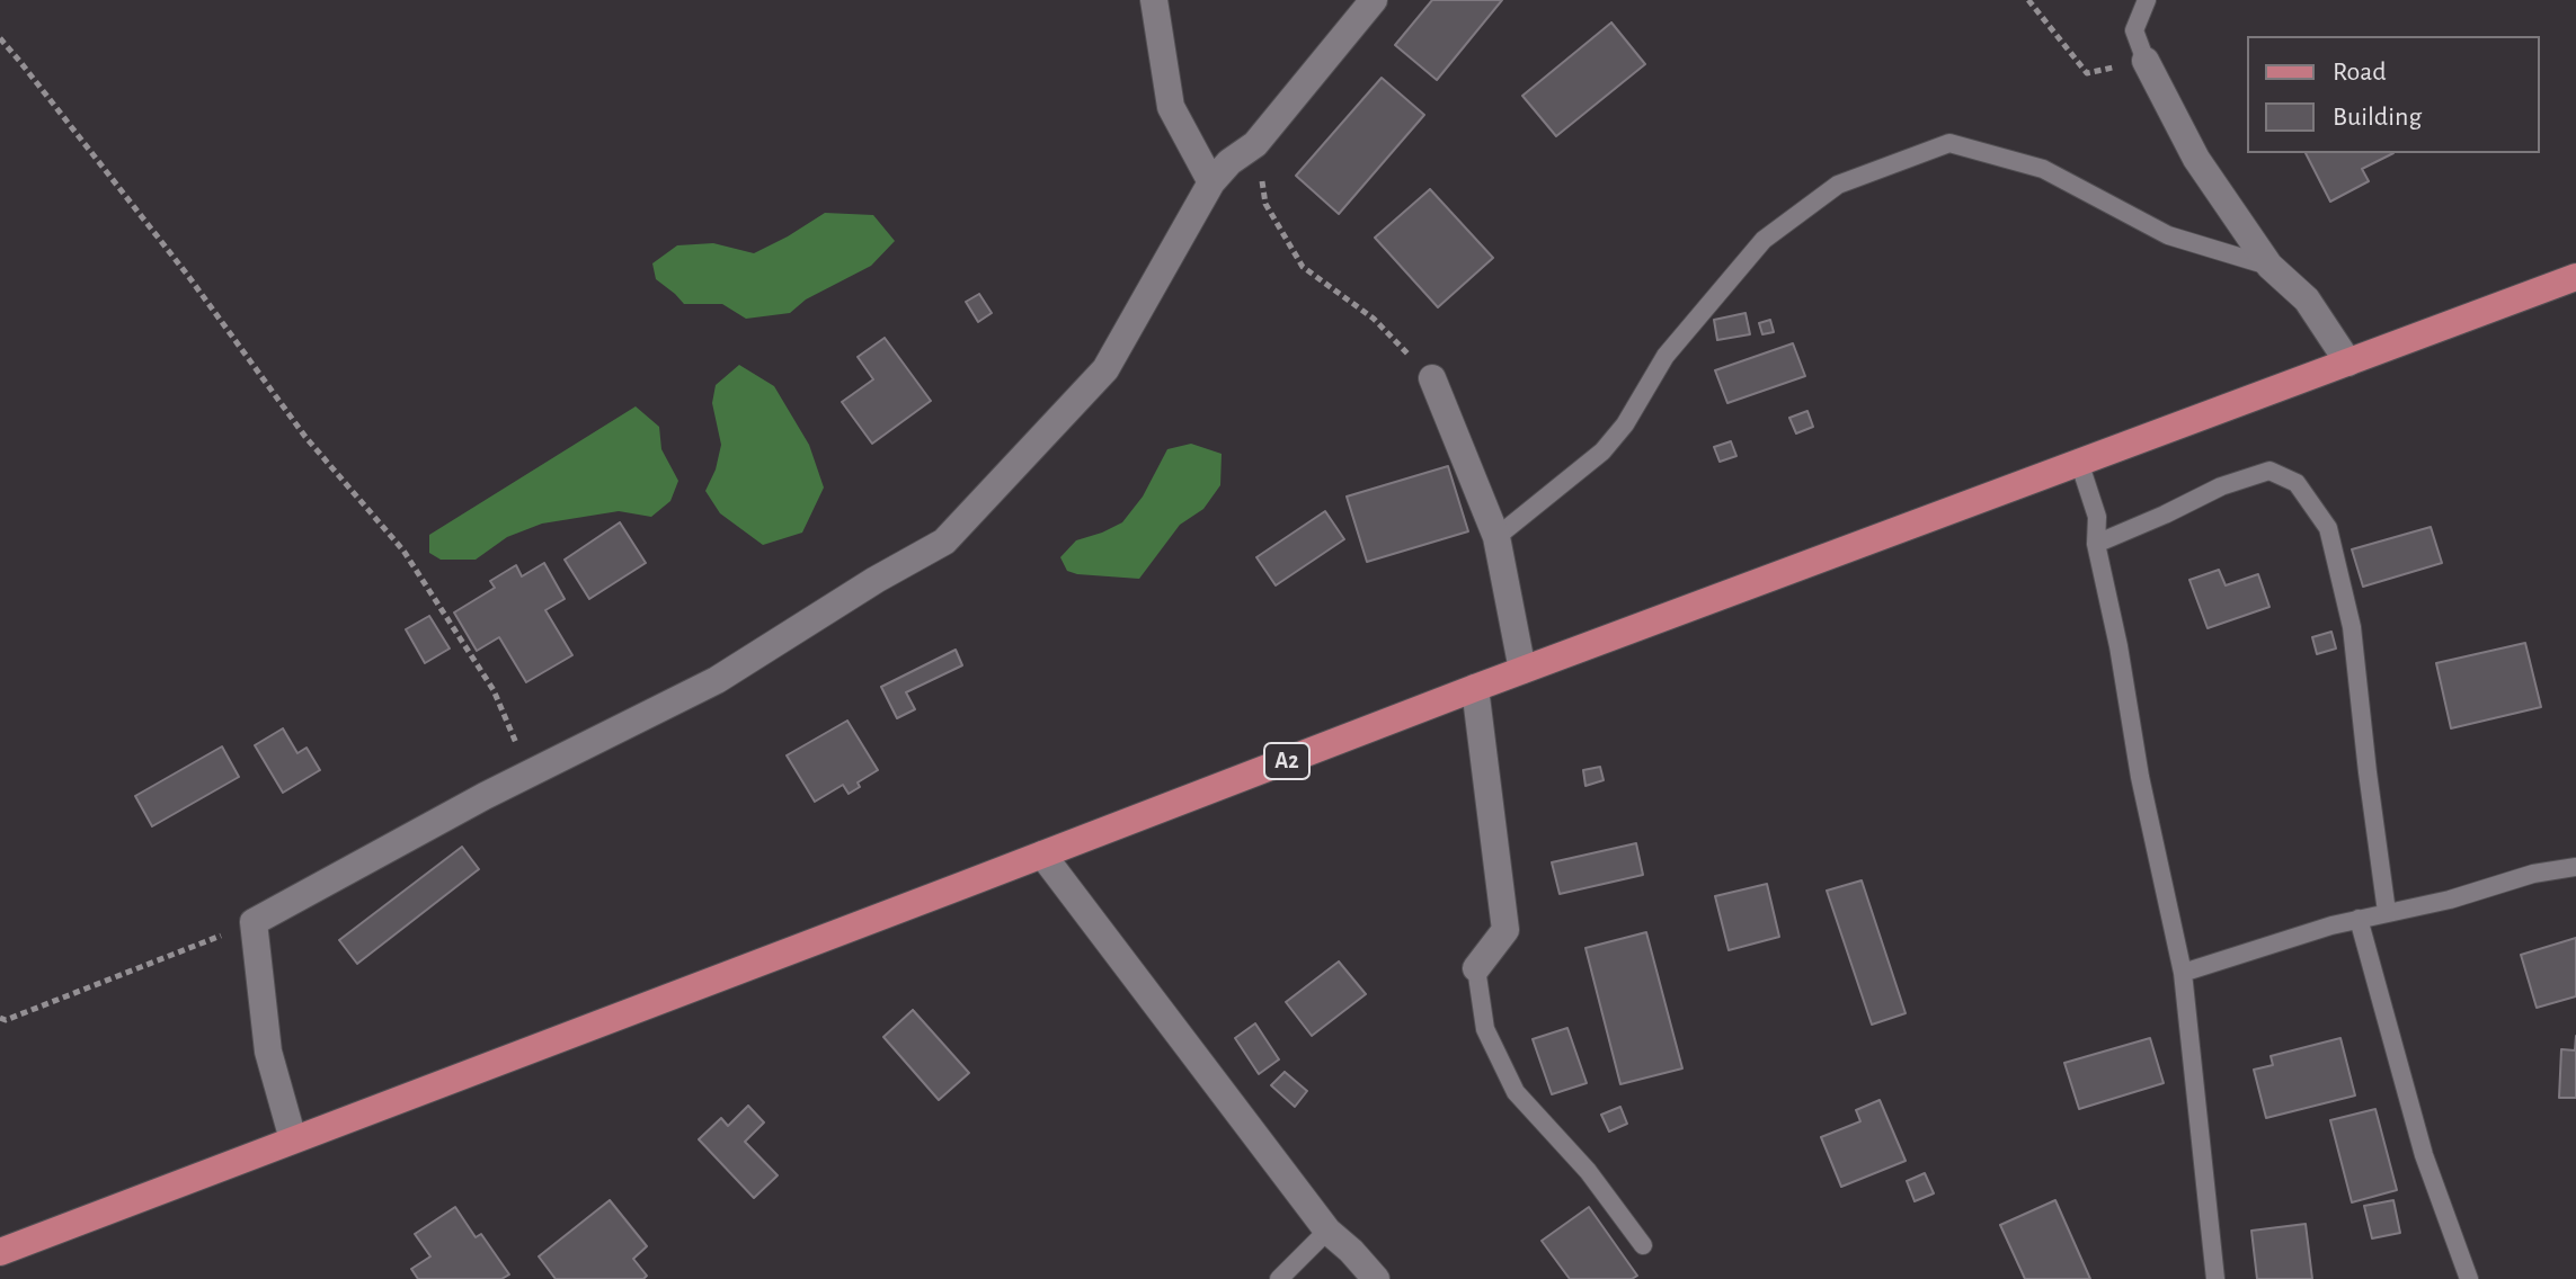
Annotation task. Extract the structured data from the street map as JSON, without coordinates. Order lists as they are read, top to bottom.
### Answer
{
  "streets": {
    "main road": ["A2"]
  },
  "legend": ["Road", "Building"]
}
